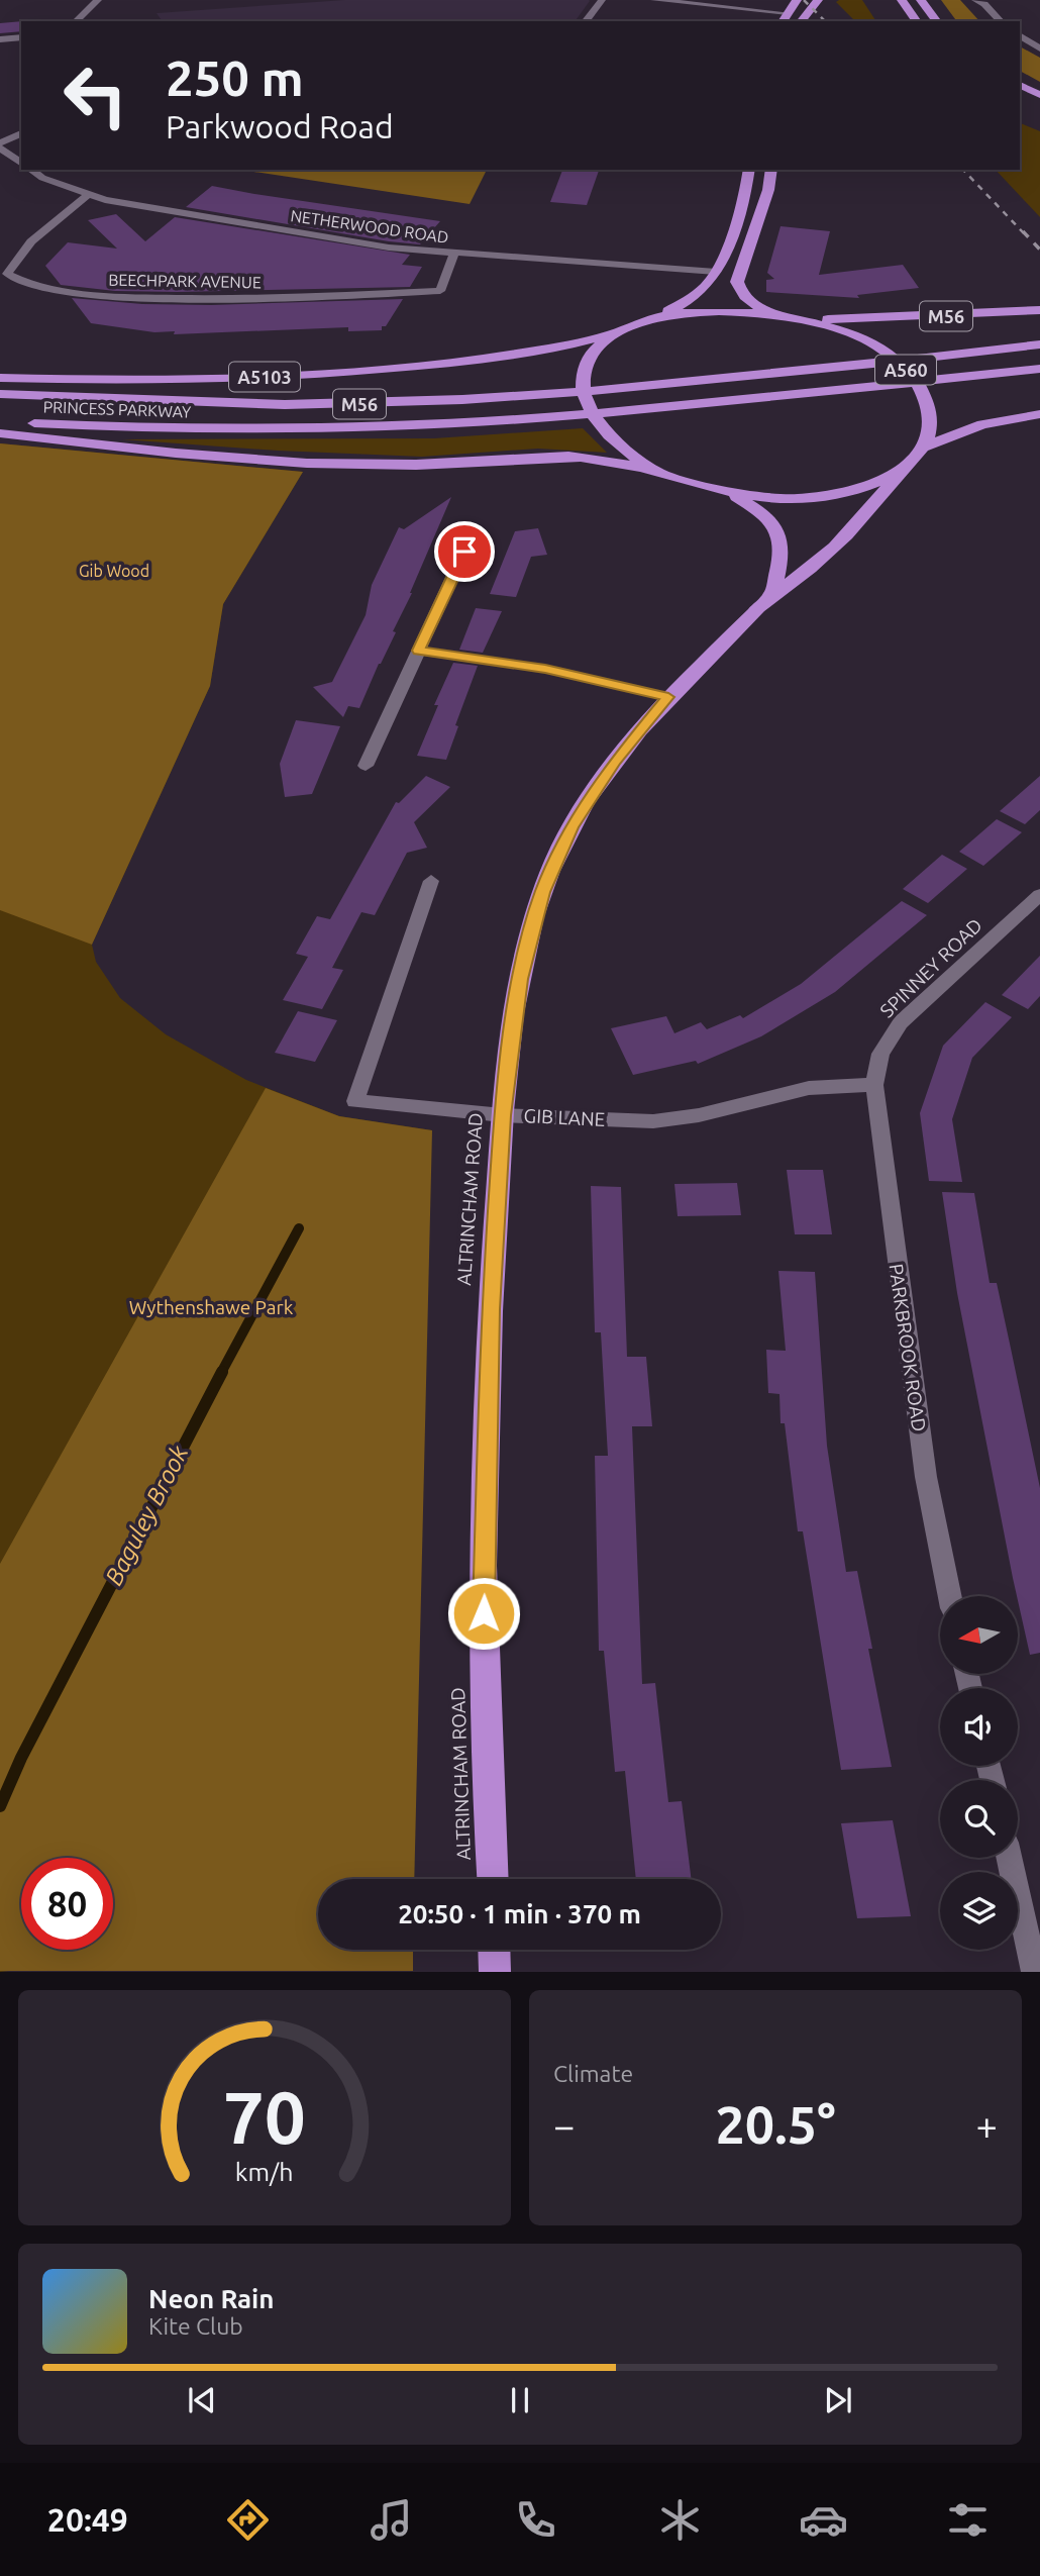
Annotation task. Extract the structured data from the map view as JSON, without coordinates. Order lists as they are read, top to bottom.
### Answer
{
  "streets": {
    "highway": [
      "M56",
      "A560",
      "A5103",
      "PRINCESS PARKWAY",
      "ALTRINCHAM ROAD"
    ],
    "street": [
      "NETHERWOOD ROAD",
      "BEECHPARK AVENUE",
      "SPINNEY ROAD",
      "GIB LANE",
      "PARKBROOK ROAD"
    ]
  },
  "crossings": [
    ["NETHERWOOD ROAD", "BEECHPARK AVENUE"],
    ["NETHERWOOD ROAD", "A560"],
    ["M56", "A560"],
    ["A560", "A5103"],
    ["A560", "ALTRINCHAM ROAD"],
    ["SPINNEY ROAD", "GIB LANE"],
    ["SPINNEY ROAD", "PARKBROOK ROAD"],
    ["GIB LANE", "ALTRINCHAM ROAD"],
    ["GIB LANE", "PARKBROOK ROAD"]
  ],
  "water": ["Baguley Brook"],
  "parks": ["Gib Wood", "Wythenshawe Park"],
  "north": "left",
  "page": {
    "turn": ["250 m", "Parkwood Road"],
    "limit": "80",
    "trip": "20:50 · 1 min · 370 m",
    "tile": "Climate",
    "heat": ["−", "20.5°", "+"],
    "song": ["Neon Rain", "Kite Club"],
    "tabs": "20:49",
    "gauge": ["70", "km/h"]
  }
}
